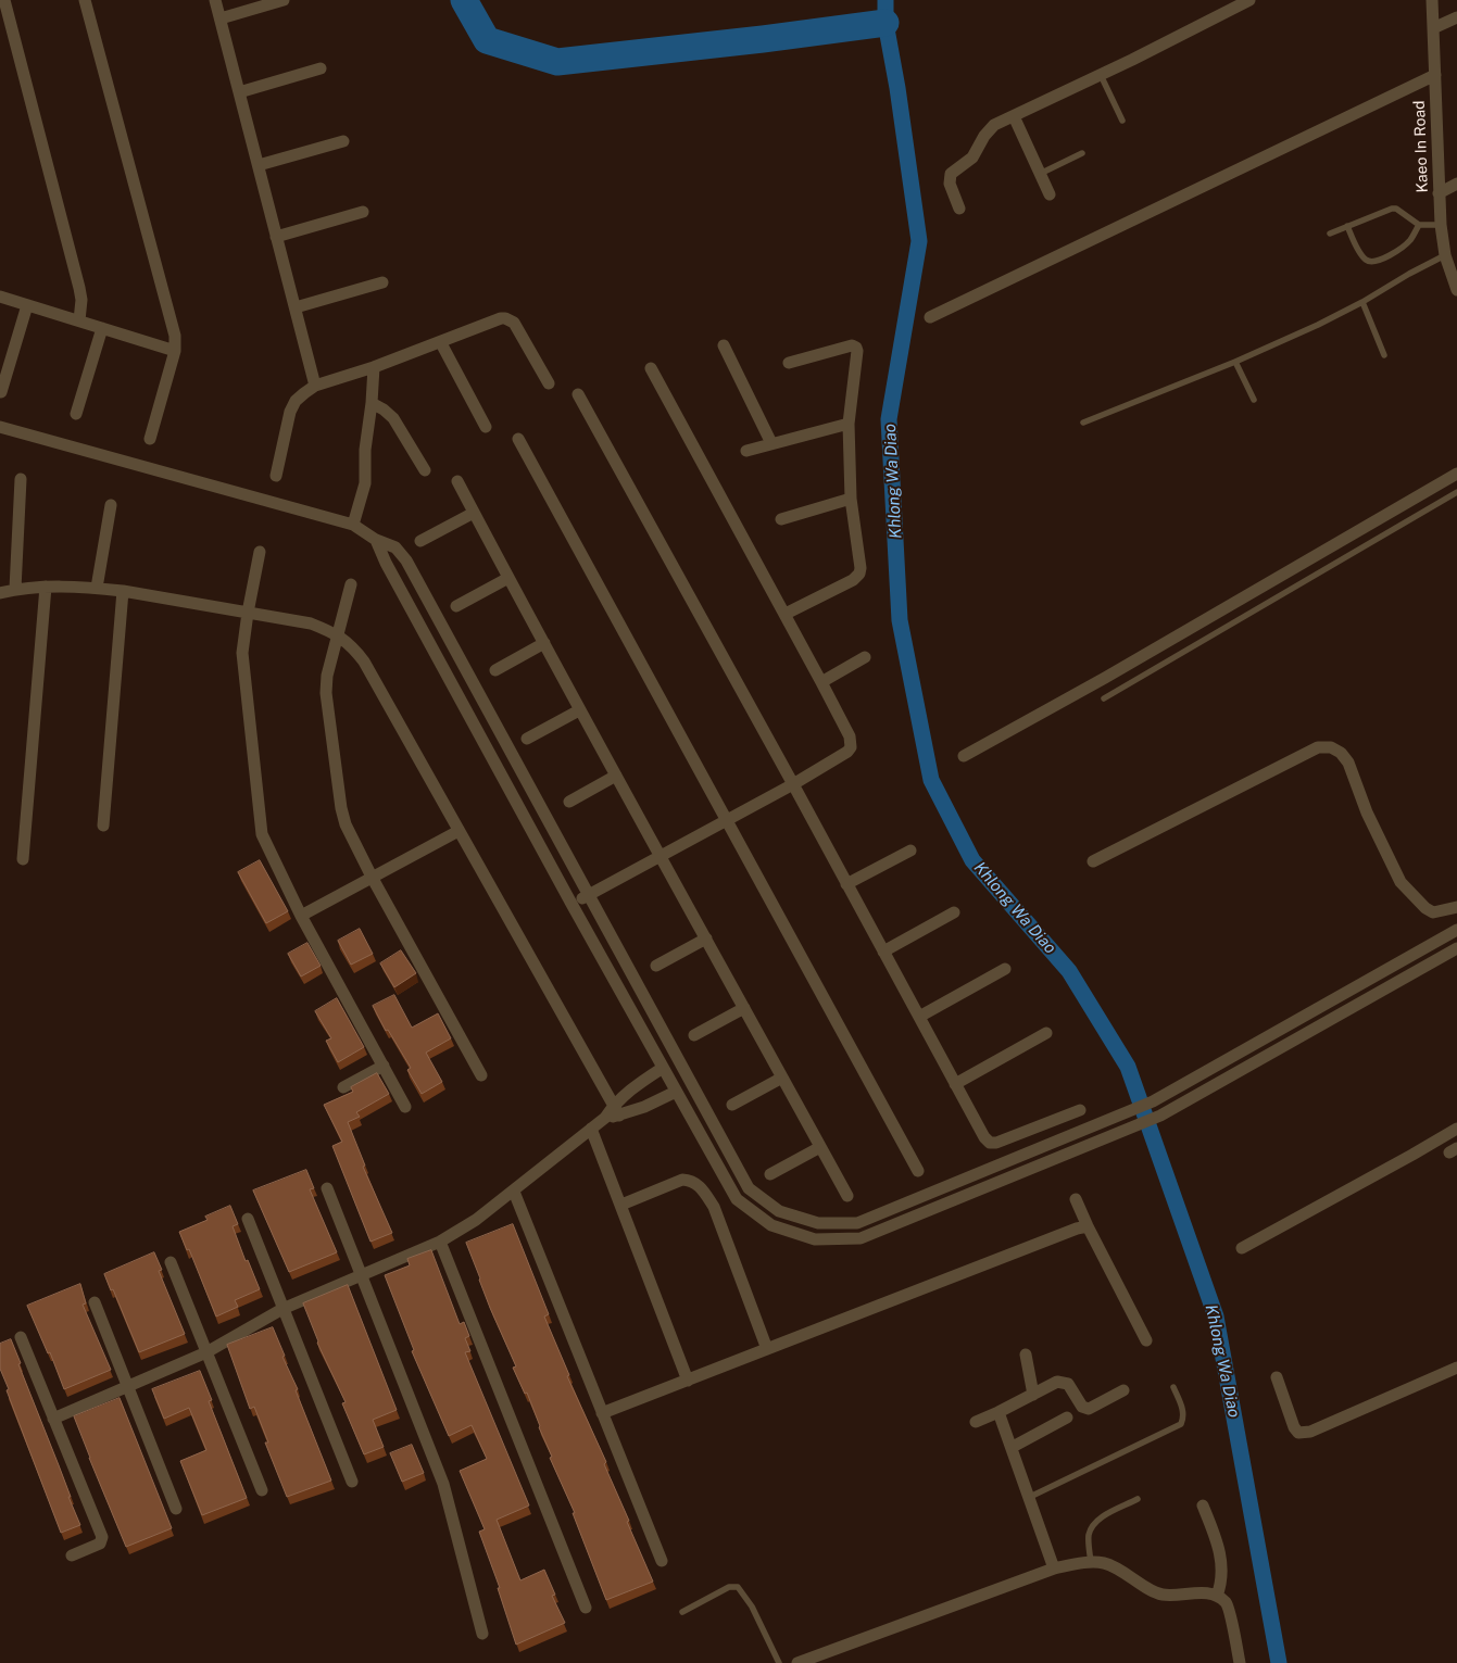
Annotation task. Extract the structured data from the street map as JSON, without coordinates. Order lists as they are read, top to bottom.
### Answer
{
  "streets": {
    "street": ["Kaeo In Road"]
  },
  "water": ["Khlong Wa Diao"]
}
